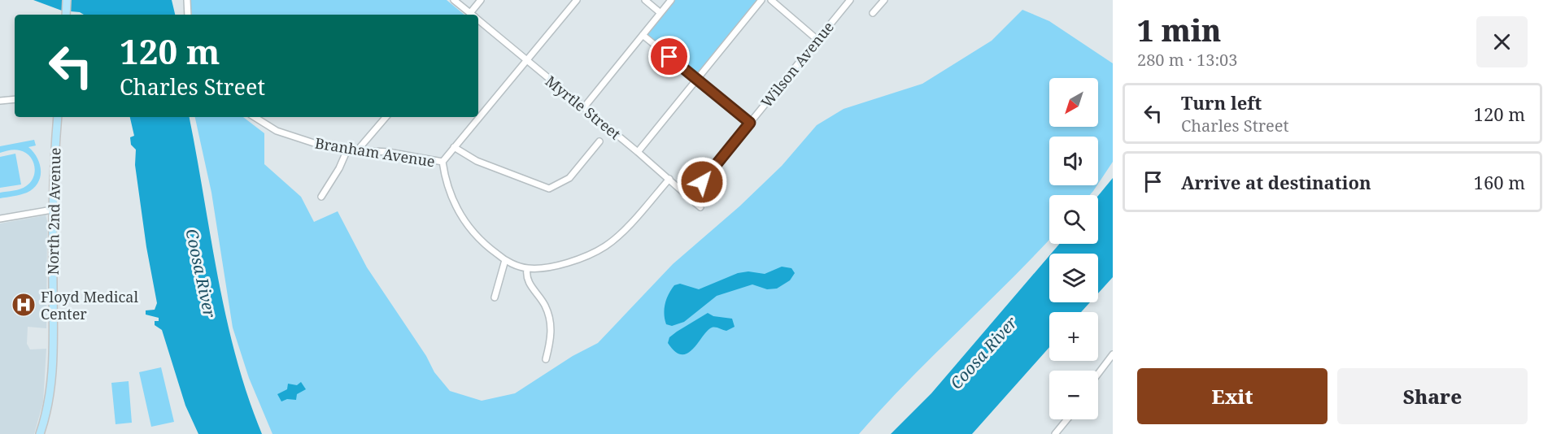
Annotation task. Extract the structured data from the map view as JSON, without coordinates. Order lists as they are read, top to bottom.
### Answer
{
  "streets": {
    "main road": ["North 2nd Avenue"],
    "street": ["Wilson Avenue", "Myrtle Street", "Branham Avenue"]
  },
  "crossings": [
    ["Wilson Avenue", "Myrtle Street"],
    ["Myrtle Street", "Branham Avenue"]
  ],
  "water": ["Coosa River"],
  "places": {
    "hospital": ["Floyd Medical Center"]
  },
  "north": "bottom left",
  "page": {
    "heading": ["1 min", "280 m · 13:03"],
    "turn": ["120 m", "Charles Street"],
    "map_buttons": ["+", "−"],
    "list": [
      {
        "name": "Turn left",
        "note": "Charles Street",
        "value": "120 m"
      },
      {
        "name": "Arrive at destination",
        "value": "160 m"
      }
    ],
    "buttons": ["Exit", "Share"]
  }
}
